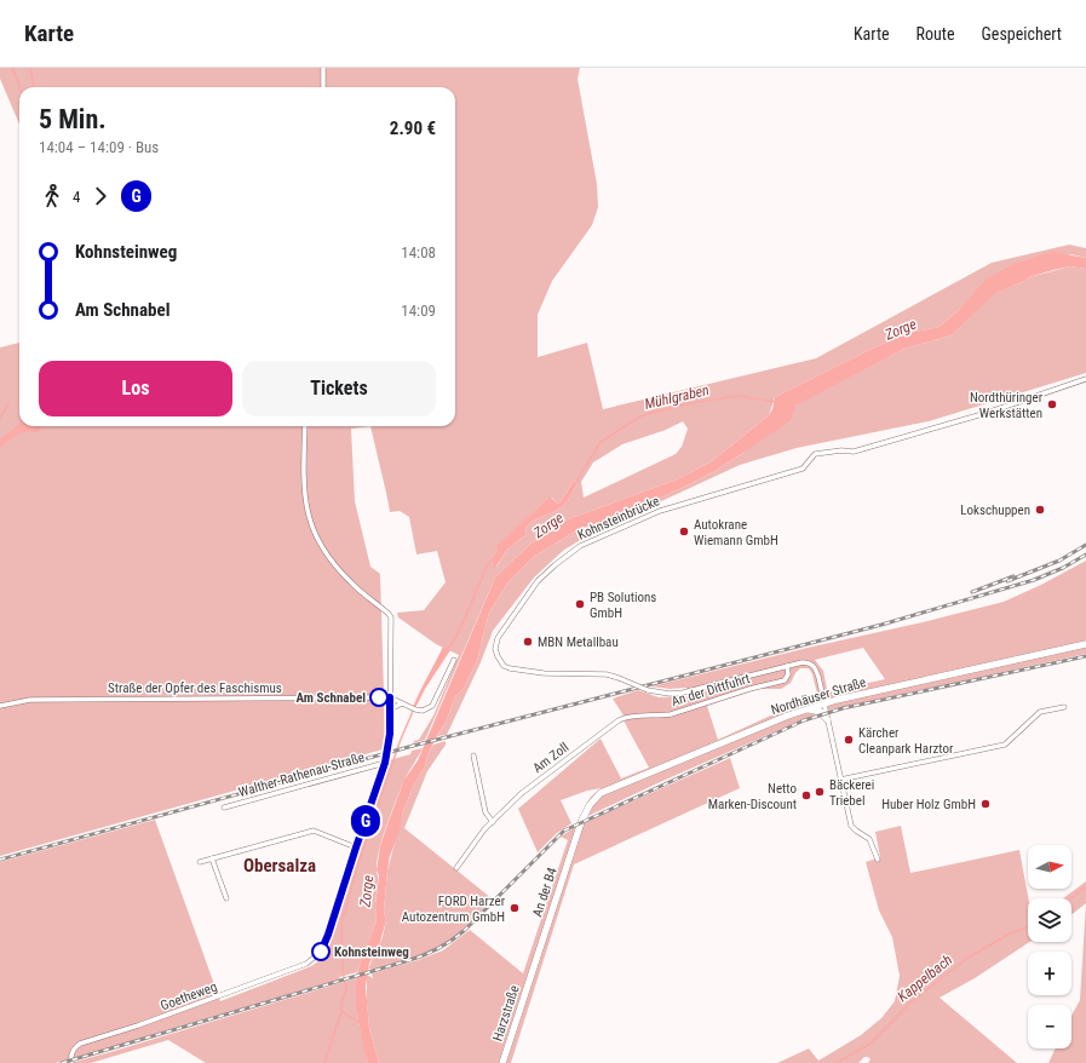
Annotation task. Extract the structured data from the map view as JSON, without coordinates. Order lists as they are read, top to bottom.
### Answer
{
  "streets": {
    "main road": ["Nordhäuser Straße", "An der B4", "Harzstraße"],
    "street": [
      "Kohnsteinbrücke",
      "Straße der Opfer des Faschismus",
      "An der Dittfuhrt",
      "Am Zoll",
      "Walther-Rathenau-Straße",
      "Goetheweg"
    ]
  },
  "crossings": [
    ["Kohnsteinbrücke", "An der Dittfuhrt"],
    ["Kohnsteinbrücke", "Nordhäuser Straße"],
    ["An der Dittfuhrt", "Am Zoll"],
    ["Nordhäuser Straße", "An der B4"],
    ["An der B4", "Harzstraße"]
  ],
  "districts": ["Obersalza"],
  "water": ["Zorge", "Mühlgraben", "Kappelbach"],
  "places": [
    "Nordthüringer Werkstätten",
    "Lokschuppen",
    "Autokrane Wiemann GmbH",
    "PB Solutions GmbH",
    "MBN Metallbau",
    "Am Schnabel",
    "Kärcher Cleanpark Harztor",
    "Bäckerei Triebel",
    "Netto Marken-Discount",
    "Huber Holz GmbH",
    "FORD Harzer Autozentrum GmbH",
    "Kohnsteinweg"
  ],
  "lines": ["bus line G"],
  "north": "right",
  "page": {
    "header": "Karte",
    "nav": ["Karte", "Route", "Gespeichert"],
    "on_map": "G",
    "heading": ["5 Min.", "14:04 – 14:09 · Bus", "2.90 €"],
    "legs": ["4", "G"],
    "list": [
      {
        "name": "Kohnsteinweg",
        "value": "14:08"
      },
      {
        "name": "Am Schnabel",
        "value": "14:09"
      }
    ],
    "buttons": ["Los", "Tickets"],
    "map_buttons": ["+", "−"]
  }
}
